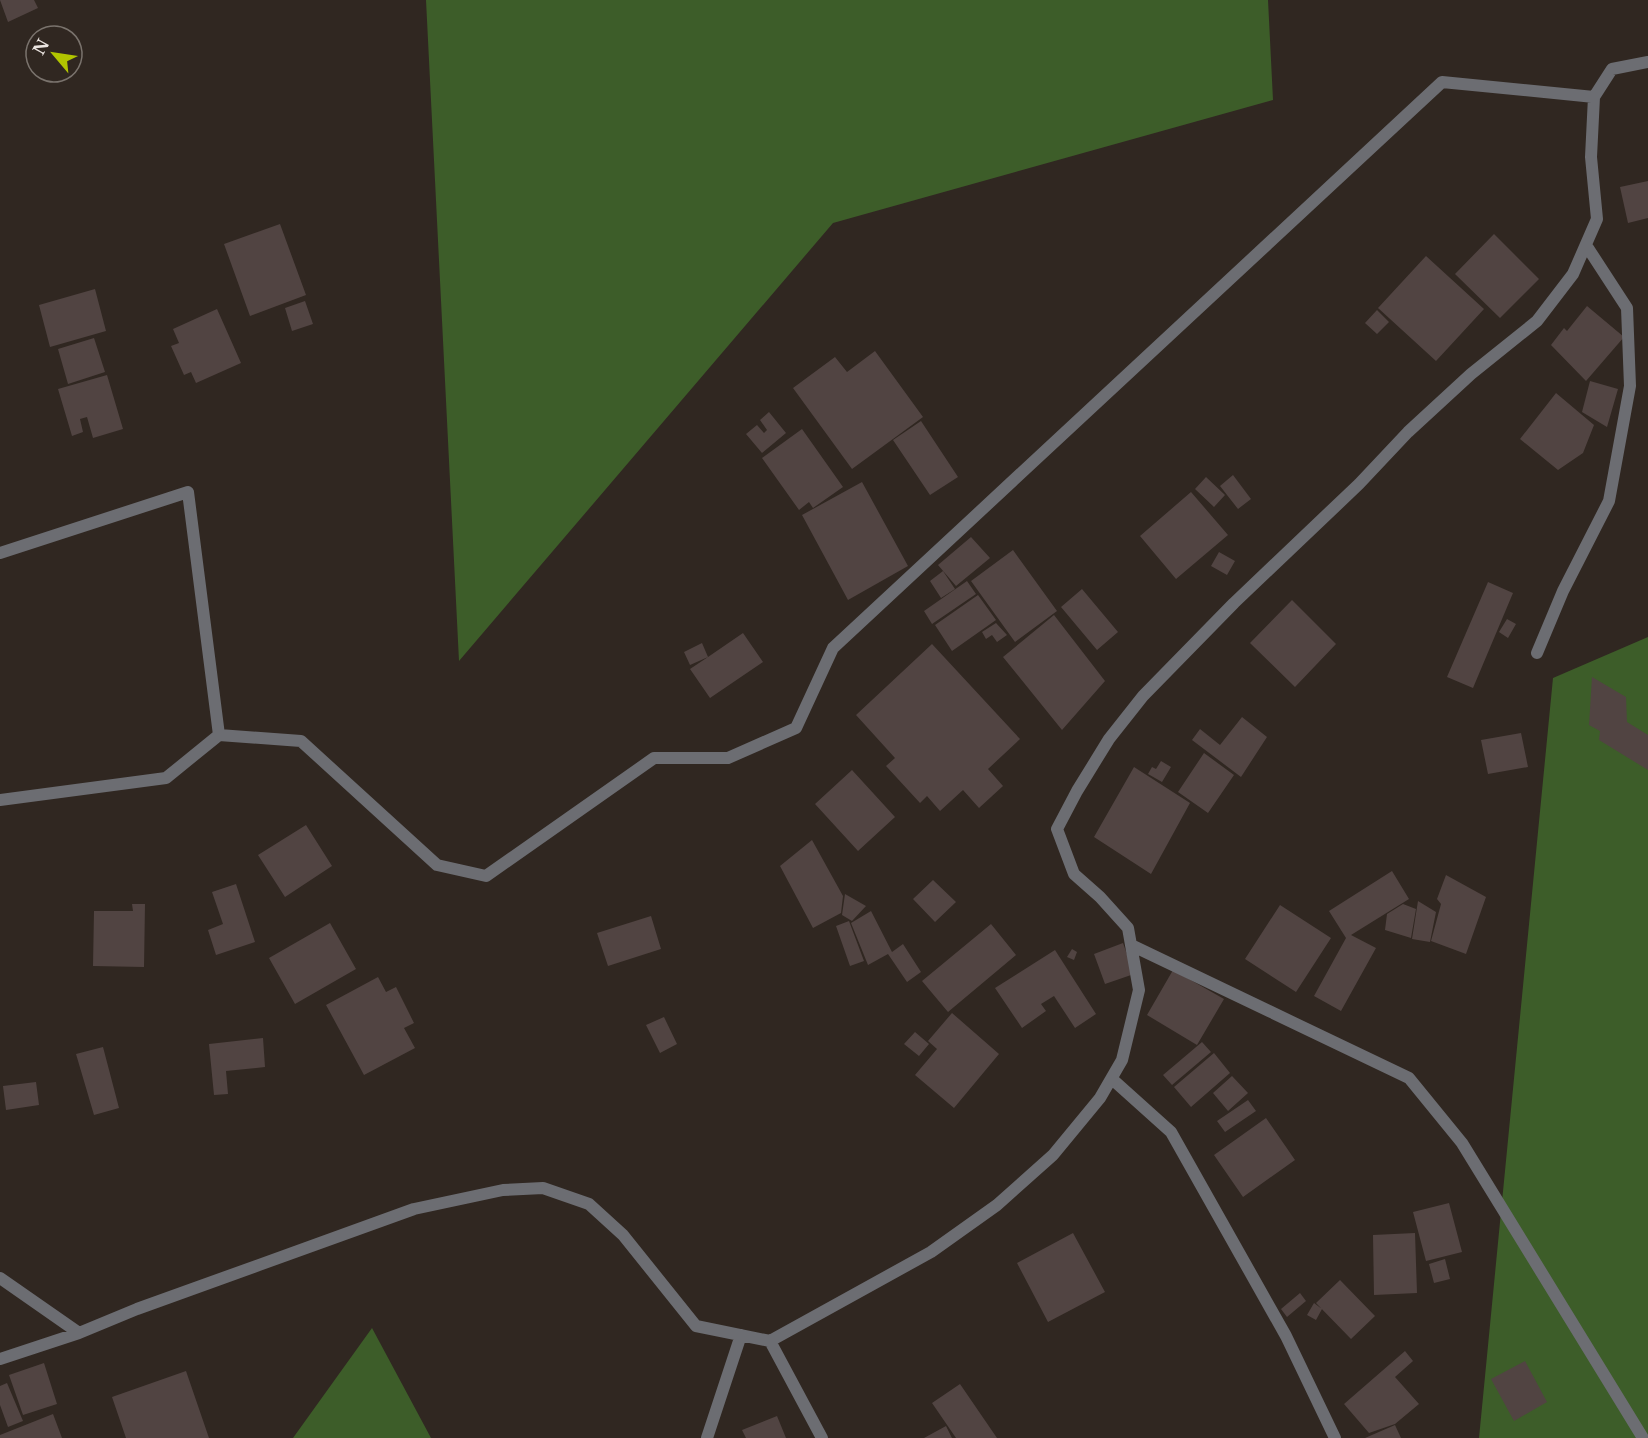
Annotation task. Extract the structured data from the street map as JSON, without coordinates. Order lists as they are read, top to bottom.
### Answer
{
  "north": "top left"
}
